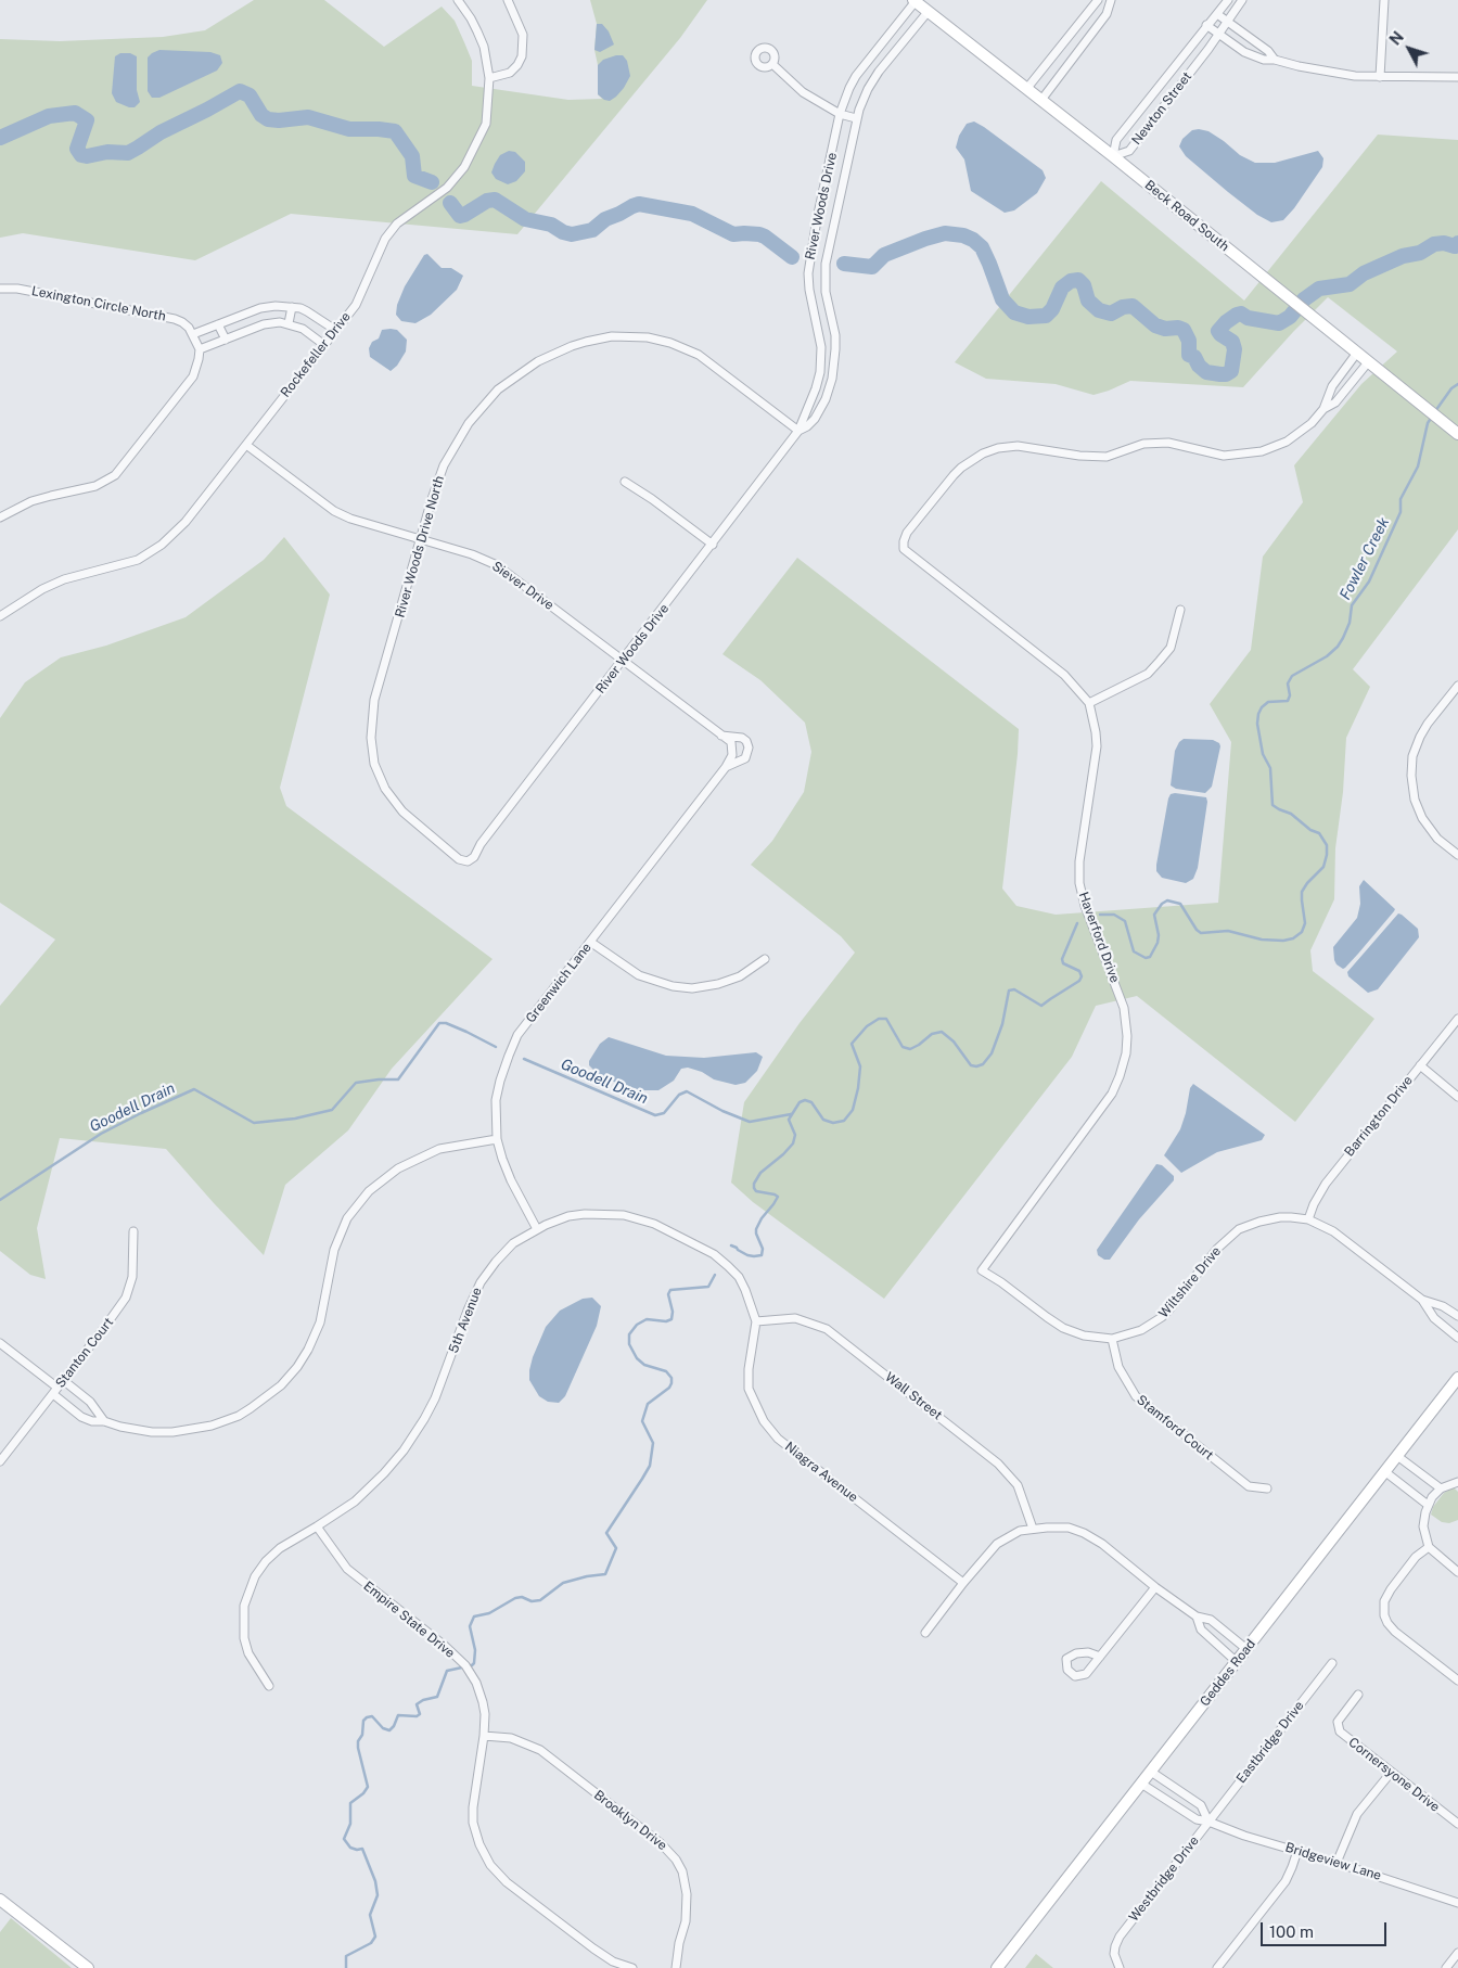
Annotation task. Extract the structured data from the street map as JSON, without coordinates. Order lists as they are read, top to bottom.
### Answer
{
  "streets": {
    "main road": ["Beck Road South", "Geddes Road"],
    "street": [
      "Newton Street",
      "River Woods Drive",
      "Lexington Circle North",
      "Rockefeller Drive",
      "River Woods Drive North",
      "Siever Drive",
      "Haverford Drive",
      "Greenwich Lane",
      "Barrington Drive",
      "Wiltshire Drive",
      "5th Avenue",
      "Stanton Court",
      "Wall Street",
      "Stamford Court",
      "Niagra Avenue",
      "Empire State Drive",
      "Eastbridge Drive",
      "Cornersyone Drive",
      "Brooklyn Drive",
      "Bridgeview Lane",
      "Westbridge Drive"
    ]
  },
  "crossings": [
    ["Newton Street", "Beck Road South"],
    ["River Woods Drive", "Beck Road South"],
    ["River Woods Drive", "River Woods Drive North"],
    ["River Woods Drive", "Siever Drive"],
    ["Rockefeller Drive", "Siever Drive"],
    ["River Woods Drive North", "Siever Drive"],
    ["Siever Drive", "Greenwich Lane"],
    ["Haverford Drive", "Wiltshire Drive"],
    ["Greenwich Lane", "5th Avenue"],
    ["Barrington Drive", "Wiltshire Drive"],
    ["Wiltshire Drive", "Stamford Court"],
    ["5th Avenue", "Wall Street"],
    ["5th Avenue", "Niagra Avenue"],
    ["5th Avenue", "Empire State Drive"],
    ["Wall Street", "Niagra Avenue"],
    ["Empire State Drive", "Brooklyn Drive"],
    ["Geddes Road", "Bridgeview Lane"],
    ["Eastbridge Drive", "Bridgeview Lane"],
    ["Eastbridge Drive", "Westbridge Drive"],
    ["Bridgeview Lane", "Westbridge Drive"]
  ],
  "water": ["Fowler Creek", "Goodell Drain"],
  "scale_bar": "100 m",
  "north": "top left"
}
